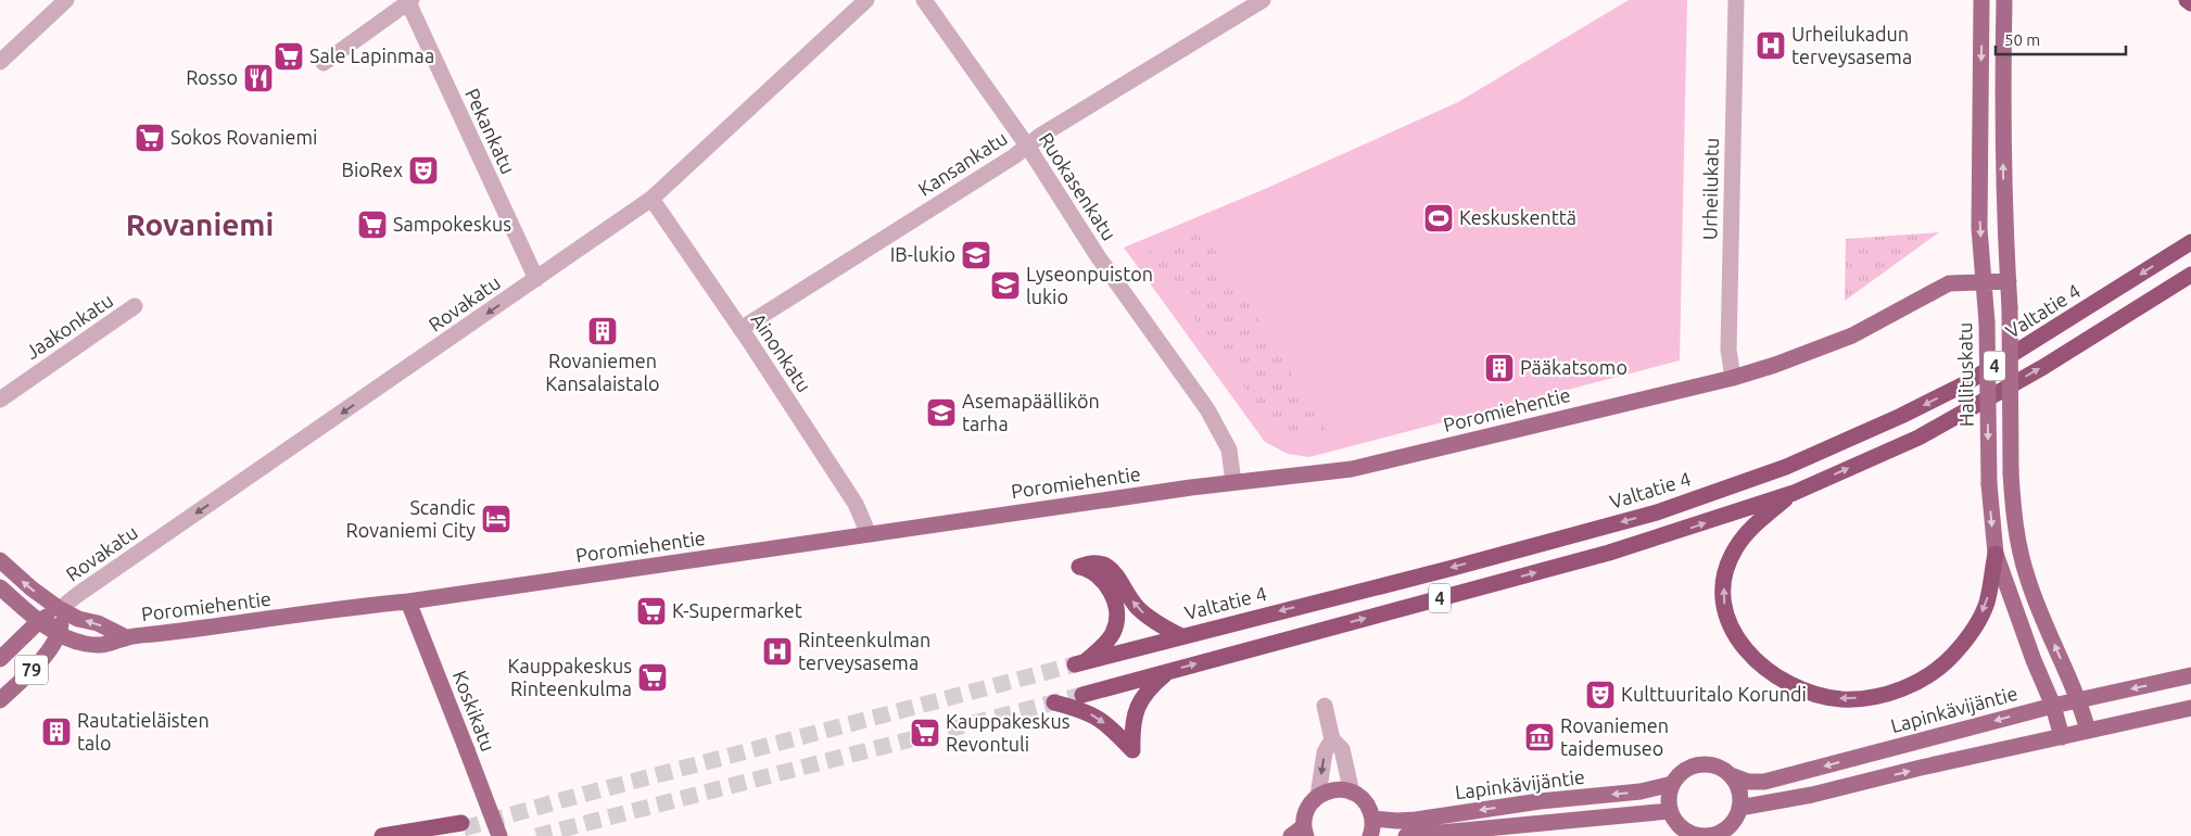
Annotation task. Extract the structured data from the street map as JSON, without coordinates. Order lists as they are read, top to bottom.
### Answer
{
  "streets": {
    "highway": ["Valtatie 4", "4"],
    "main road": [
      "Hallituskatu",
      "Poromiehentie",
      "79",
      "Lapinkävijäntie",
      "Koskikatu"
    ],
    "street": [
      "Pekankatu",
      "Kansankatu",
      "Ruokasenkatu",
      "Urheilukatu",
      "Rovakatu",
      "Jaakonkatu",
      "Ainonkatu"
    ]
  },
  "crossings": [
    ["Pekankatu", "Rovakatu"],
    ["Kansankatu", "Ruokasenkatu"],
    ["Kansankatu", "Ainonkatu"],
    ["Ruokasenkatu", "Poromiehentie"],
    ["Urheilukatu", "Poromiehentie"],
    ["Rovakatu", "Ainonkatu"],
    ["Rovakatu", "Poromiehentie"],
    ["Rovakatu", "79"],
    ["Ainonkatu", "Poromiehentie"],
    ["Hallituskatu", "Poromiehentie"],
    ["Hallituskatu", "Lapinkävijäntie"],
    ["Poromiehentie", "79"],
    ["Poromiehentie", "Koskikatu"]
  ],
  "one_way": ["Rovakatu"],
  "districts": ["Rovaniemi"],
  "places": {
    "hospital": ["Urheilukadun terveysasema", "Rinteenkulman terveysasema"],
    "supermarket": [
      "Sale Lapinmaa",
      "Sokos Rovaniemi",
      "Sampokeskus",
      "K-Supermarket",
      "Kauppakeskus Rinteenkulma",
      "Kauppakeskus Revontuli"
    ],
    "restaurant": ["Rosso"],
    "theatre": ["BioRex", "Kulttuuritalo Korundi"],
    "sports": ["Keskuskenttä"],
    "school or university": ["IB-lukio", "Lyseonpuiston lukio", "Asemapäällikön tarha"],
    "building": ["Rovaniemen Kansalaistalo", "Pääkatsomo", "Rautatieläisten talo"],
    "hotel": ["Scandic Rovaniemi City"],
    "museum": ["Rovaniemen taidemuseo"]
  },
  "scale_bar": "50 m"
}
